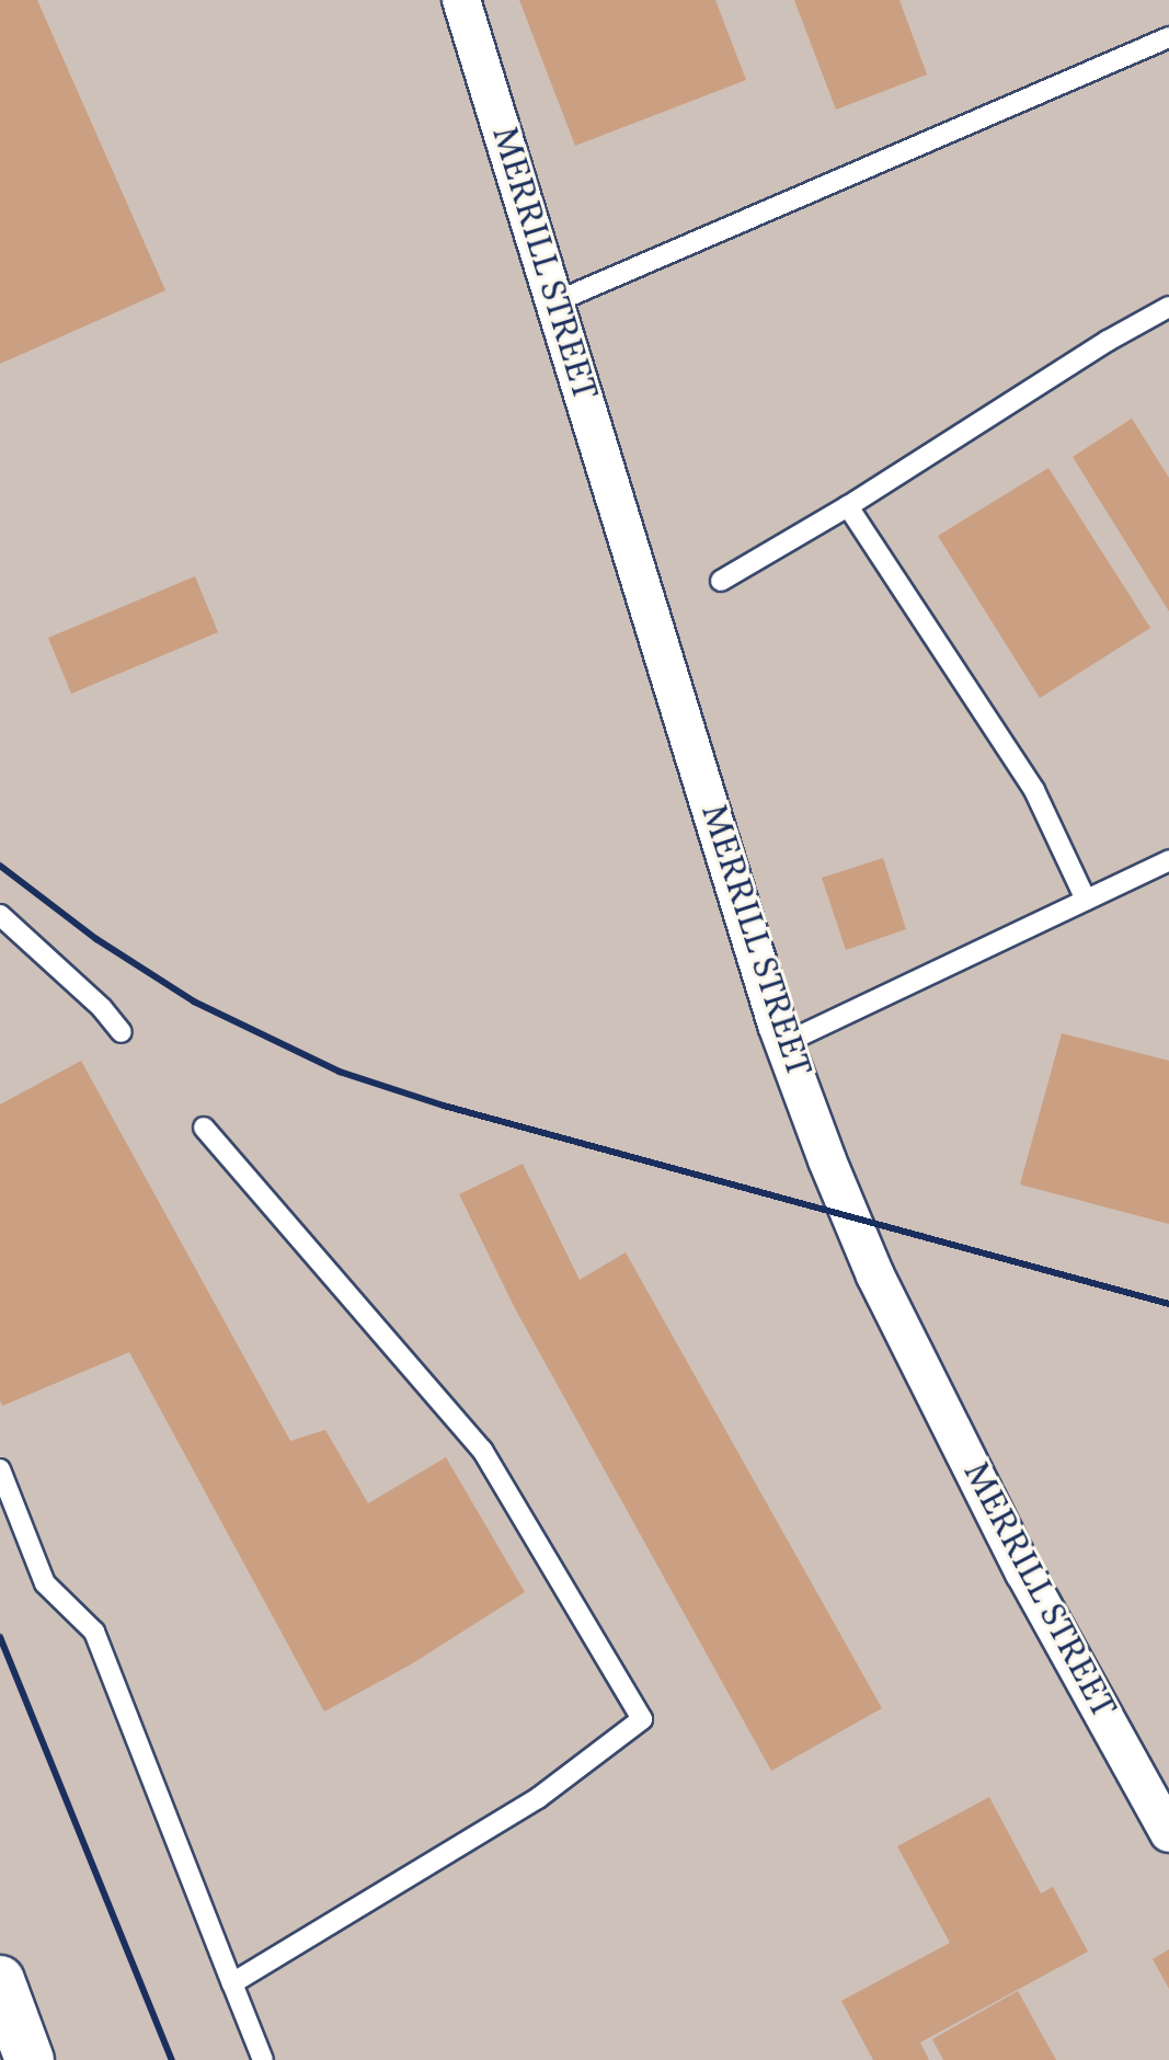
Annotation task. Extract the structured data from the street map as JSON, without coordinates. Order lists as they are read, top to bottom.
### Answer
{
  "streets": {
    "street": ["MERRILL STREET"]
  }
}
